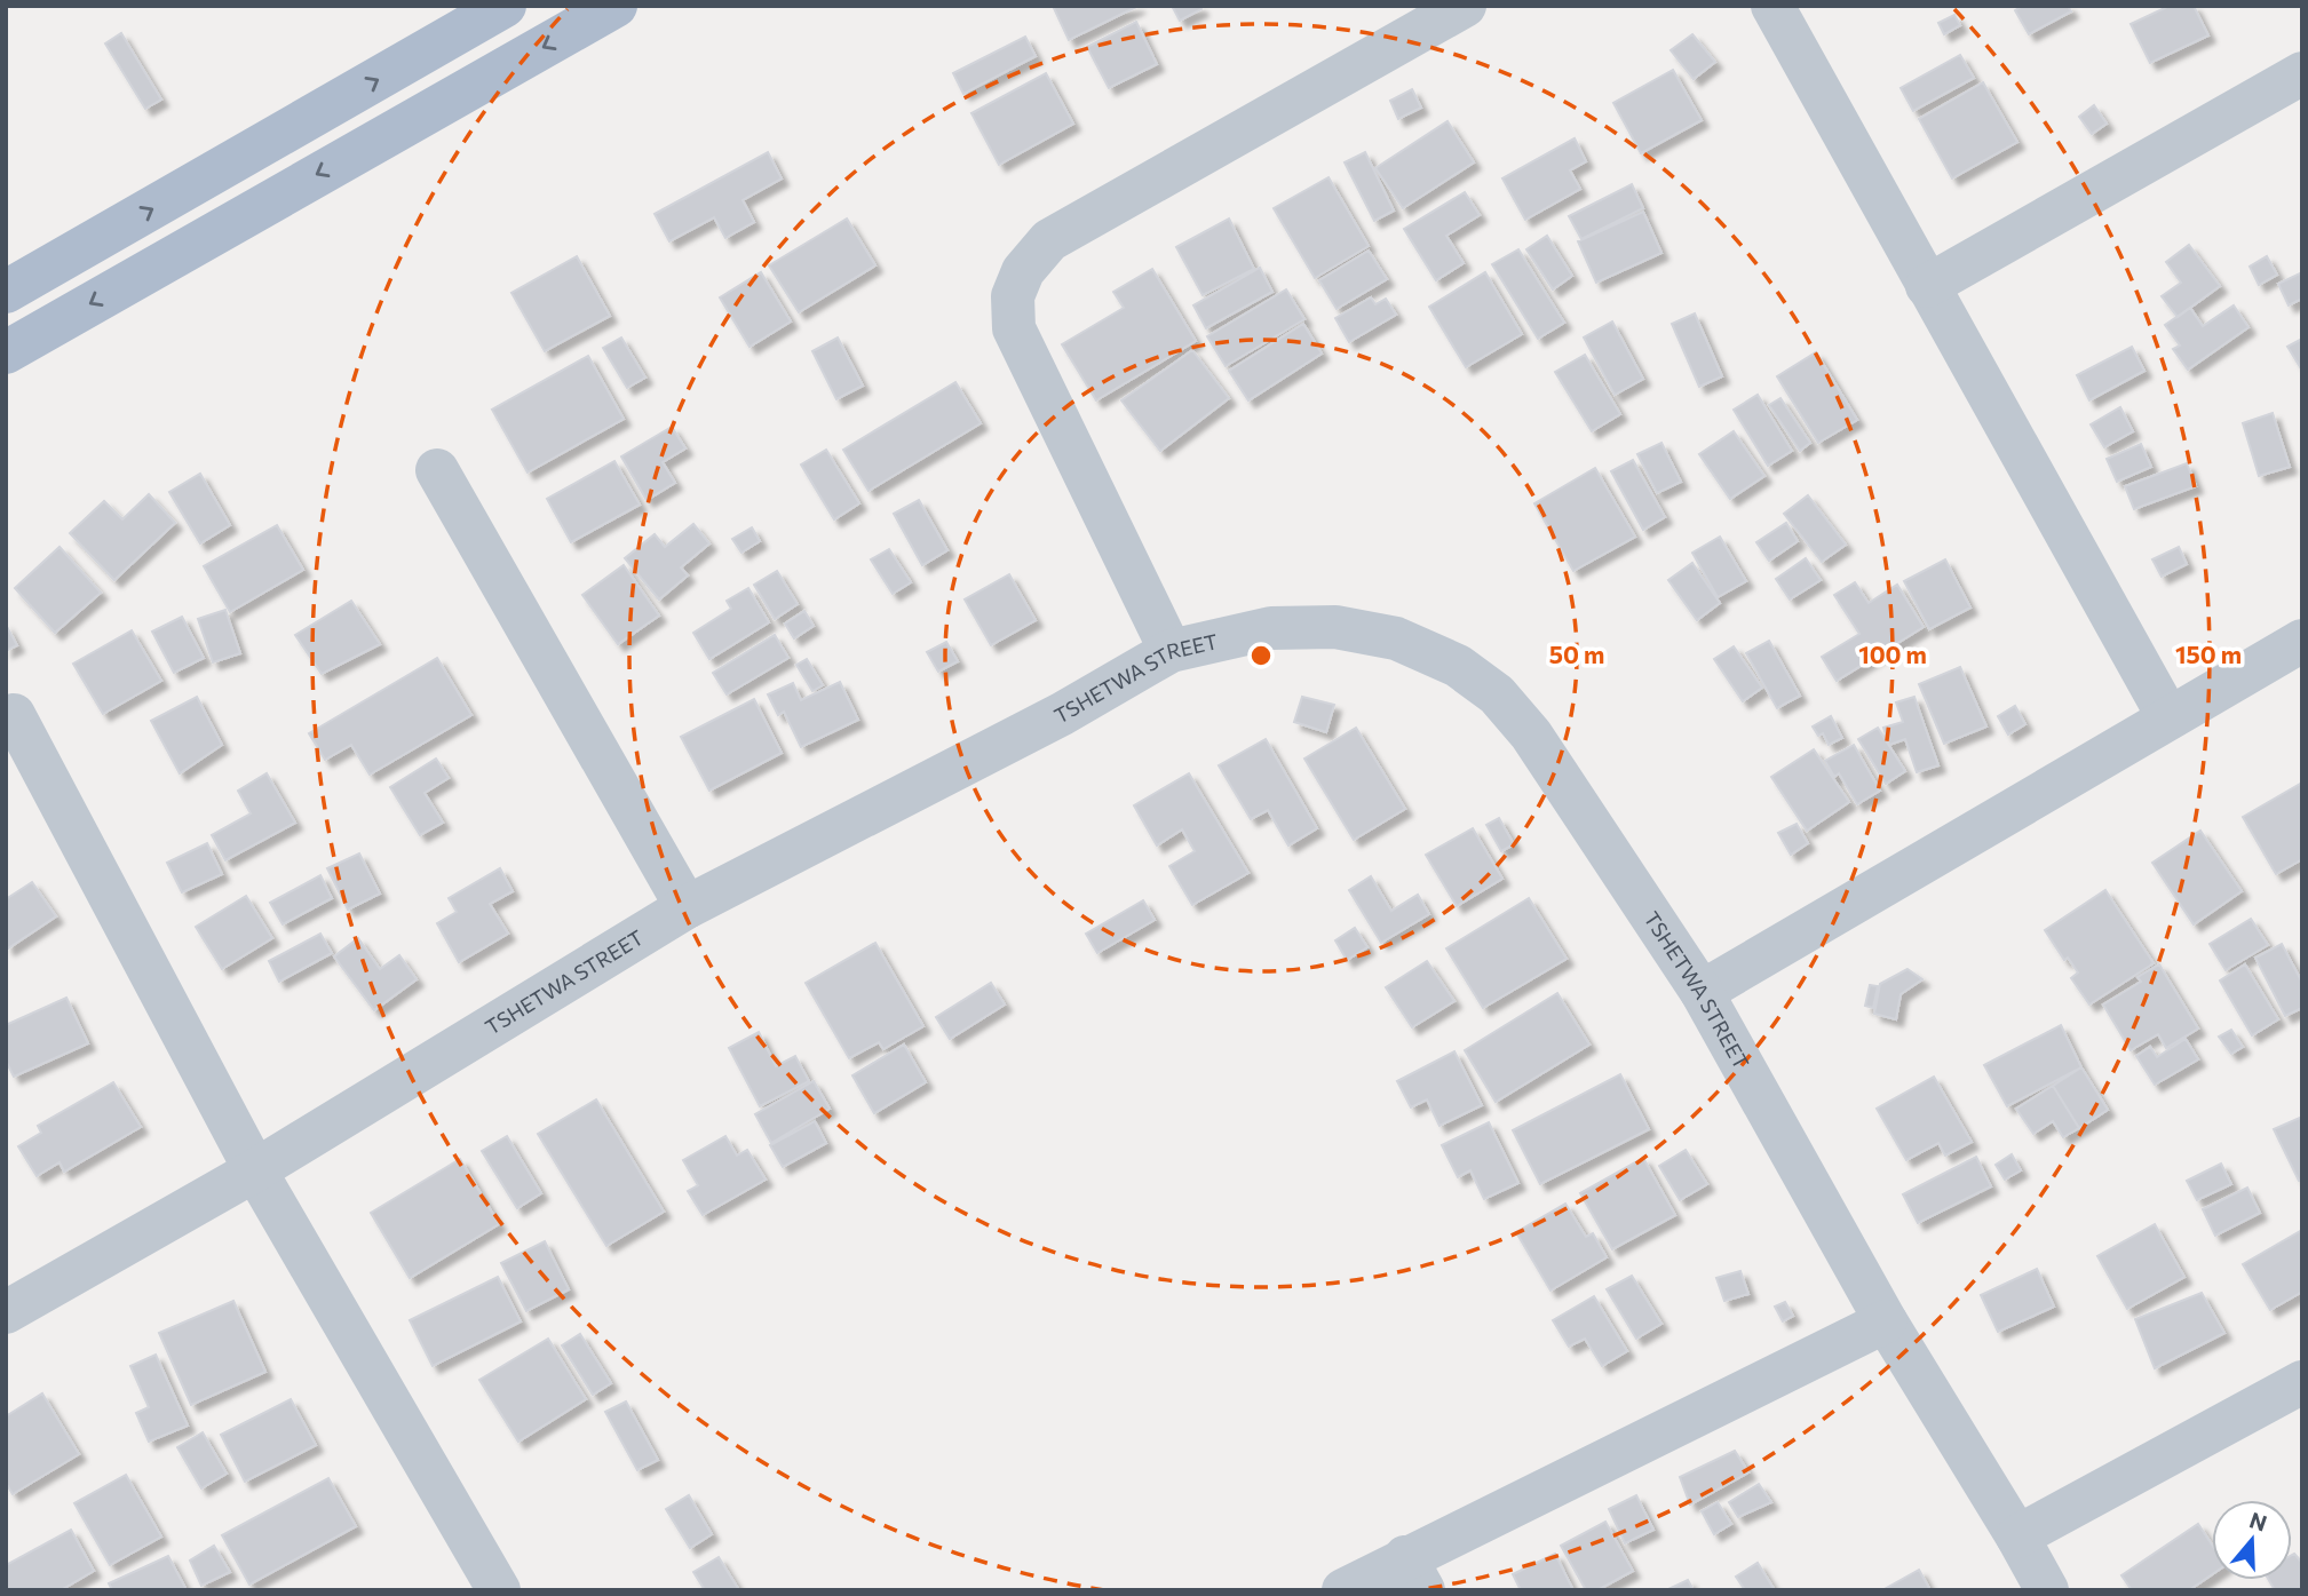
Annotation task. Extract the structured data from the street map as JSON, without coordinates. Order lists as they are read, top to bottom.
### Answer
{
  "streets": {
    "street": ["TSHETWA STREET"]
  },
  "north": "top",
  "rings": ["50 m", "100 m", "150 m"]
}
